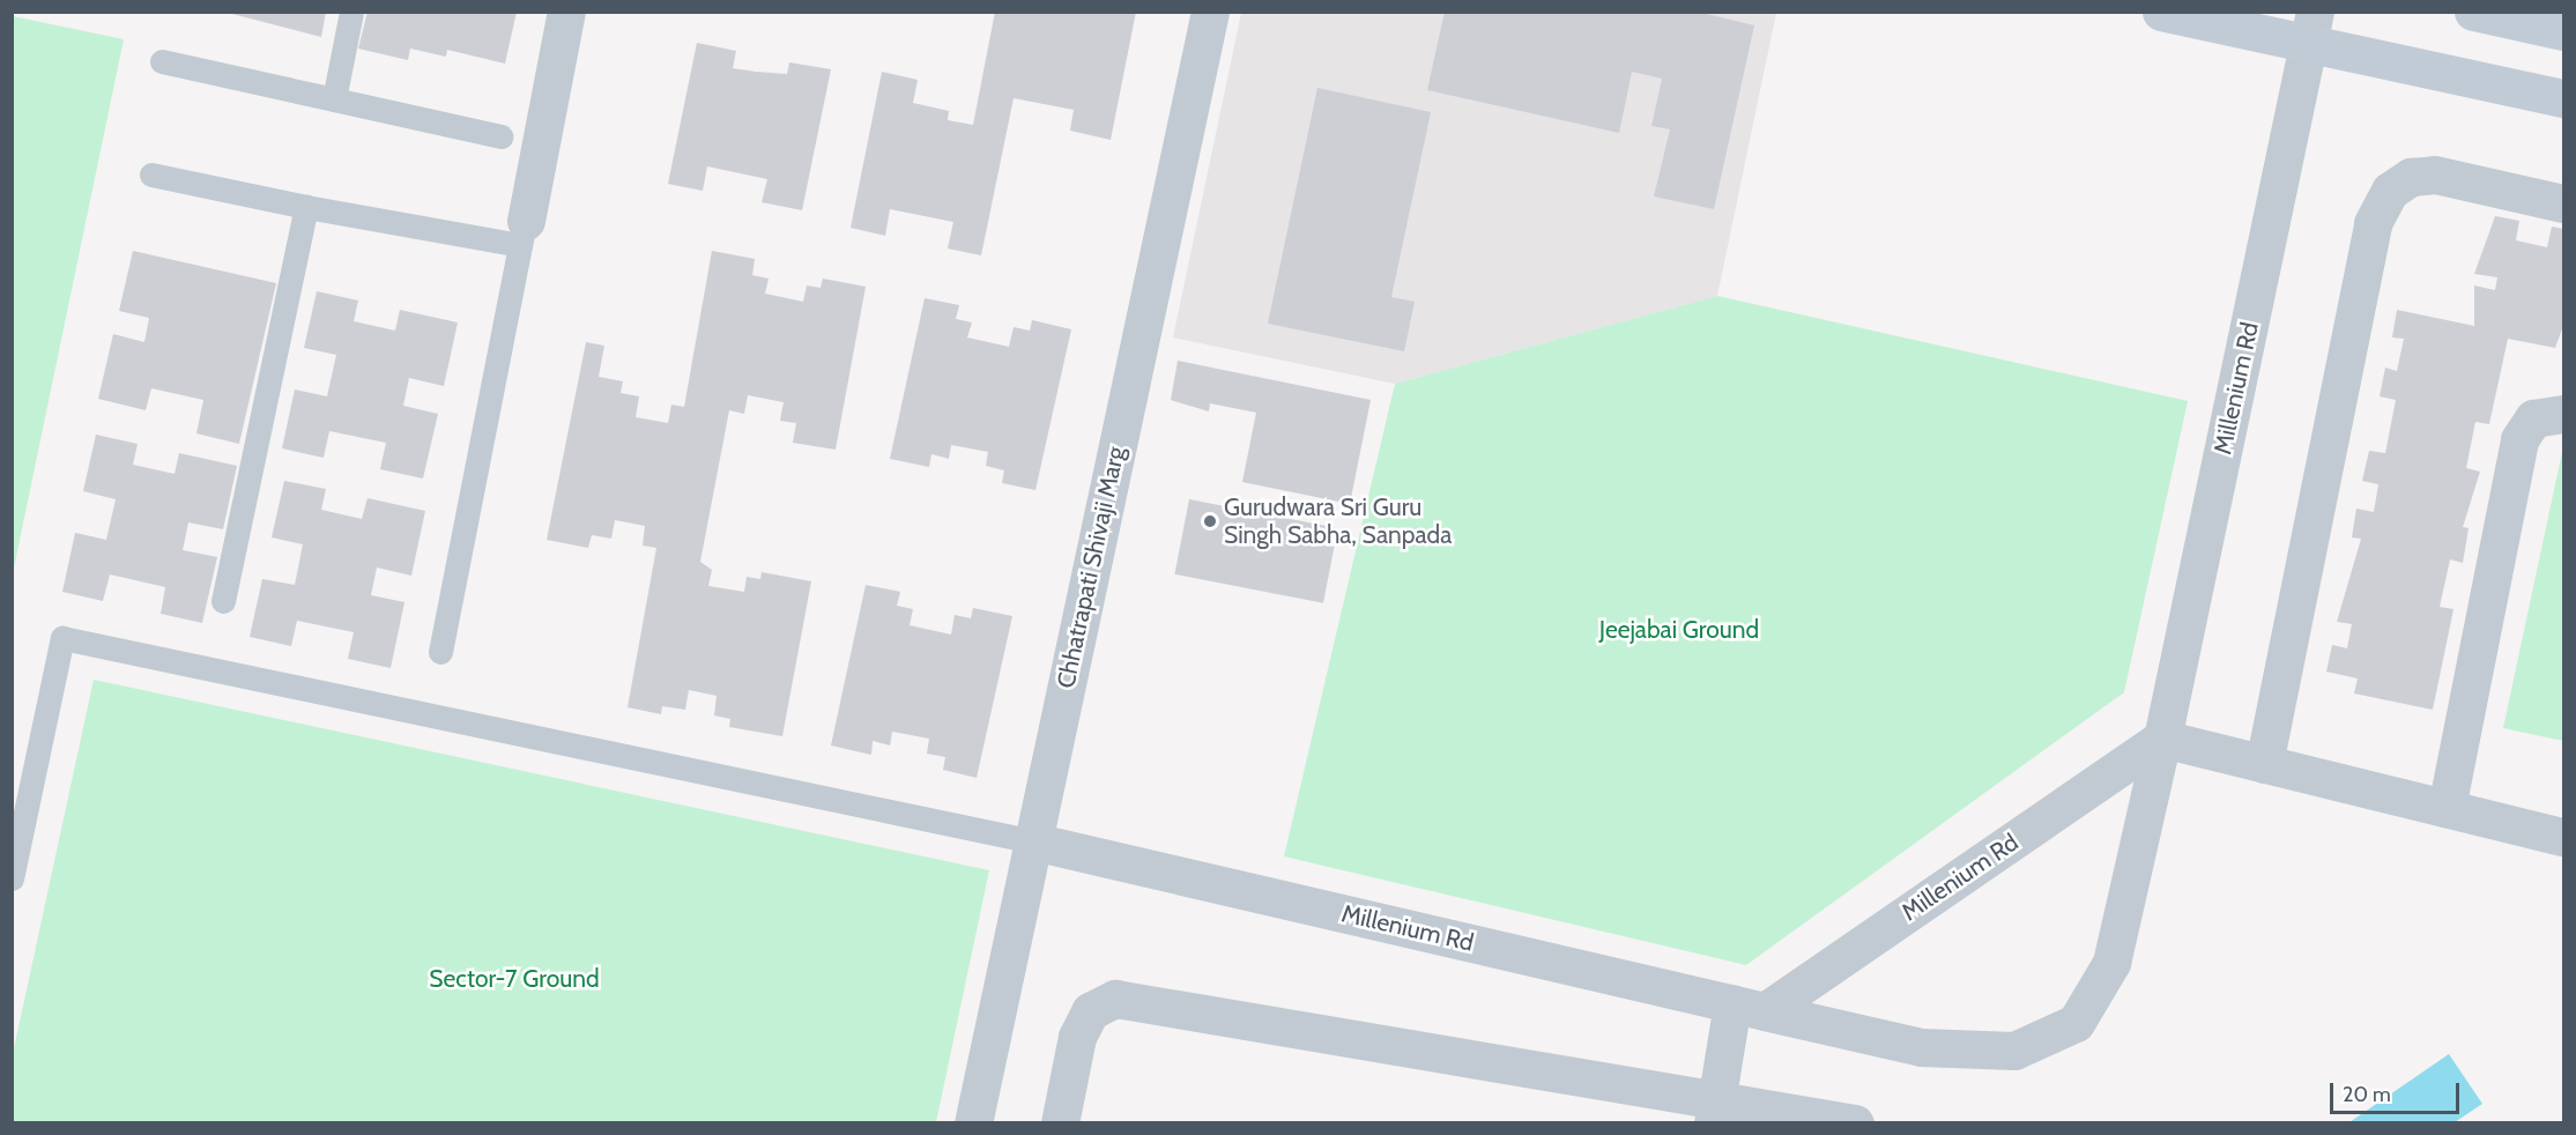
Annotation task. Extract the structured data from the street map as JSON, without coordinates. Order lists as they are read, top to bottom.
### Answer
{
  "streets": {
    "street": ["Millenium Rd", "Chhatrapati Shivaji Marg"]
  },
  "crossings": [
    ["Millenium Rd", "Chhatrapati Shivaji Marg"]
  ],
  "parks": ["Jeejabai Ground", "Sector-7 Ground"],
  "places": ["Gurudwara Sri Guru Singh Sabha, Sanpada"],
  "scale_bar": "20 m"
}
